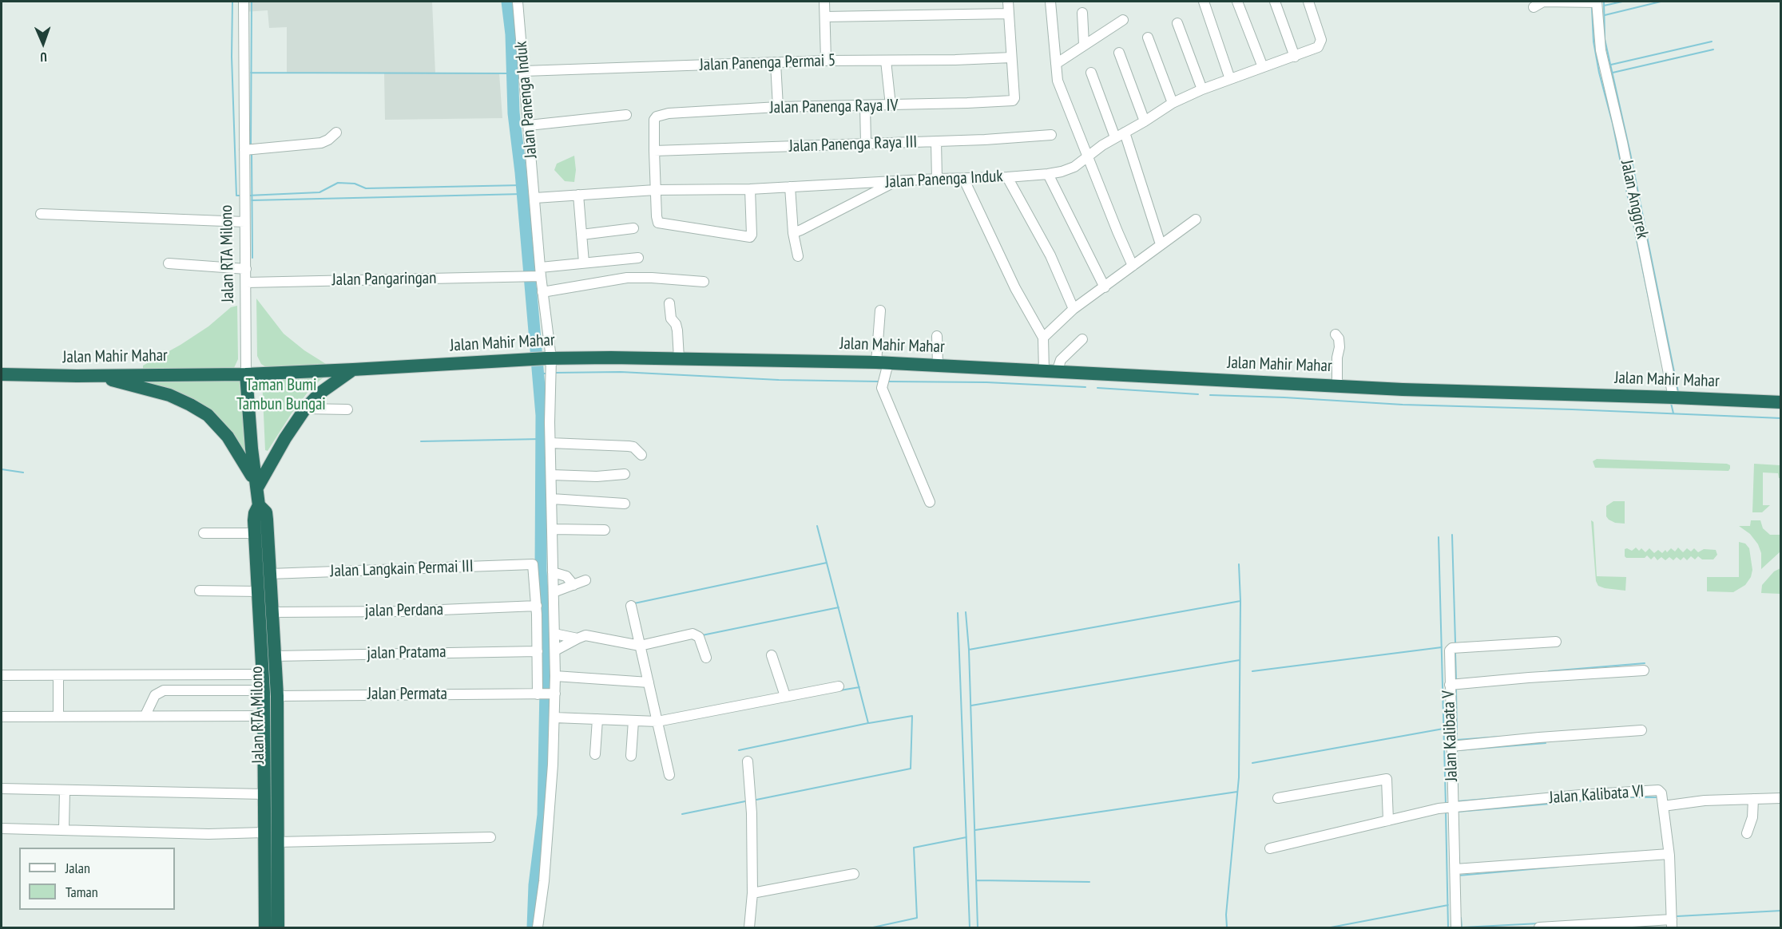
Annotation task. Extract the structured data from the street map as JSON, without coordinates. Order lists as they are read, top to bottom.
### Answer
{
  "streets": {
    "highway": ["Jalan RTA Milono", "Jalan Mahir Mahar"],
    "street": [
      "Jalan Panenga Permai 5",
      "Jalan Panenga Induk",
      "Jalan Panenga Raya IV",
      "Jalan Panenga Raya III",
      "Jalan Anggrek",
      "Jalan Pangaringan",
      "Jalan Langkain Permai III",
      "jalan Perdana",
      "jalan Pratama",
      "Jalan Permata",
      "Jalan Kalibata V",
      "Jalan Kalibata VI"
    ]
  },
  "crossings": [
    ["Jalan Panenga Permai 5", "Jalan Panenga Induk"],
    ["Jalan Panenga Permai 5", "Jalan Panenga Raya IV"],
    ["Jalan Panenga Induk", "Jalan Pangaringan"],
    ["Jalan Panenga Induk", "Jalan Mahir Mahar"],
    ["Jalan Panenga Induk", "Jalan Permata"],
    ["Jalan Panenga Raya IV", "Jalan Panenga Raya III"],
    ["Jalan Anggrek", "Jalan Mahir Mahar"],
    ["Jalan RTA Milono", "Jalan Pangaringan"],
    ["Jalan RTA Milono", "Jalan Mahir Mahar"],
    ["Jalan RTA Milono", "Jalan Langkain Permai III"],
    ["Jalan RTA Milono", "jalan Perdana"],
    ["Jalan RTA Milono", "jalan Pratama"],
    ["Jalan RTA Milono", "Jalan Permata"],
    ["Jalan Langkain Permai III", "jalan Perdana"],
    ["Jalan Kalibata V", "Jalan Kalibata VI"]
  ],
  "parks": ["Taman Bumi Tambun Bungai"],
  "legend": ["Jalan", "Taman"],
  "north": "bottom"
}
